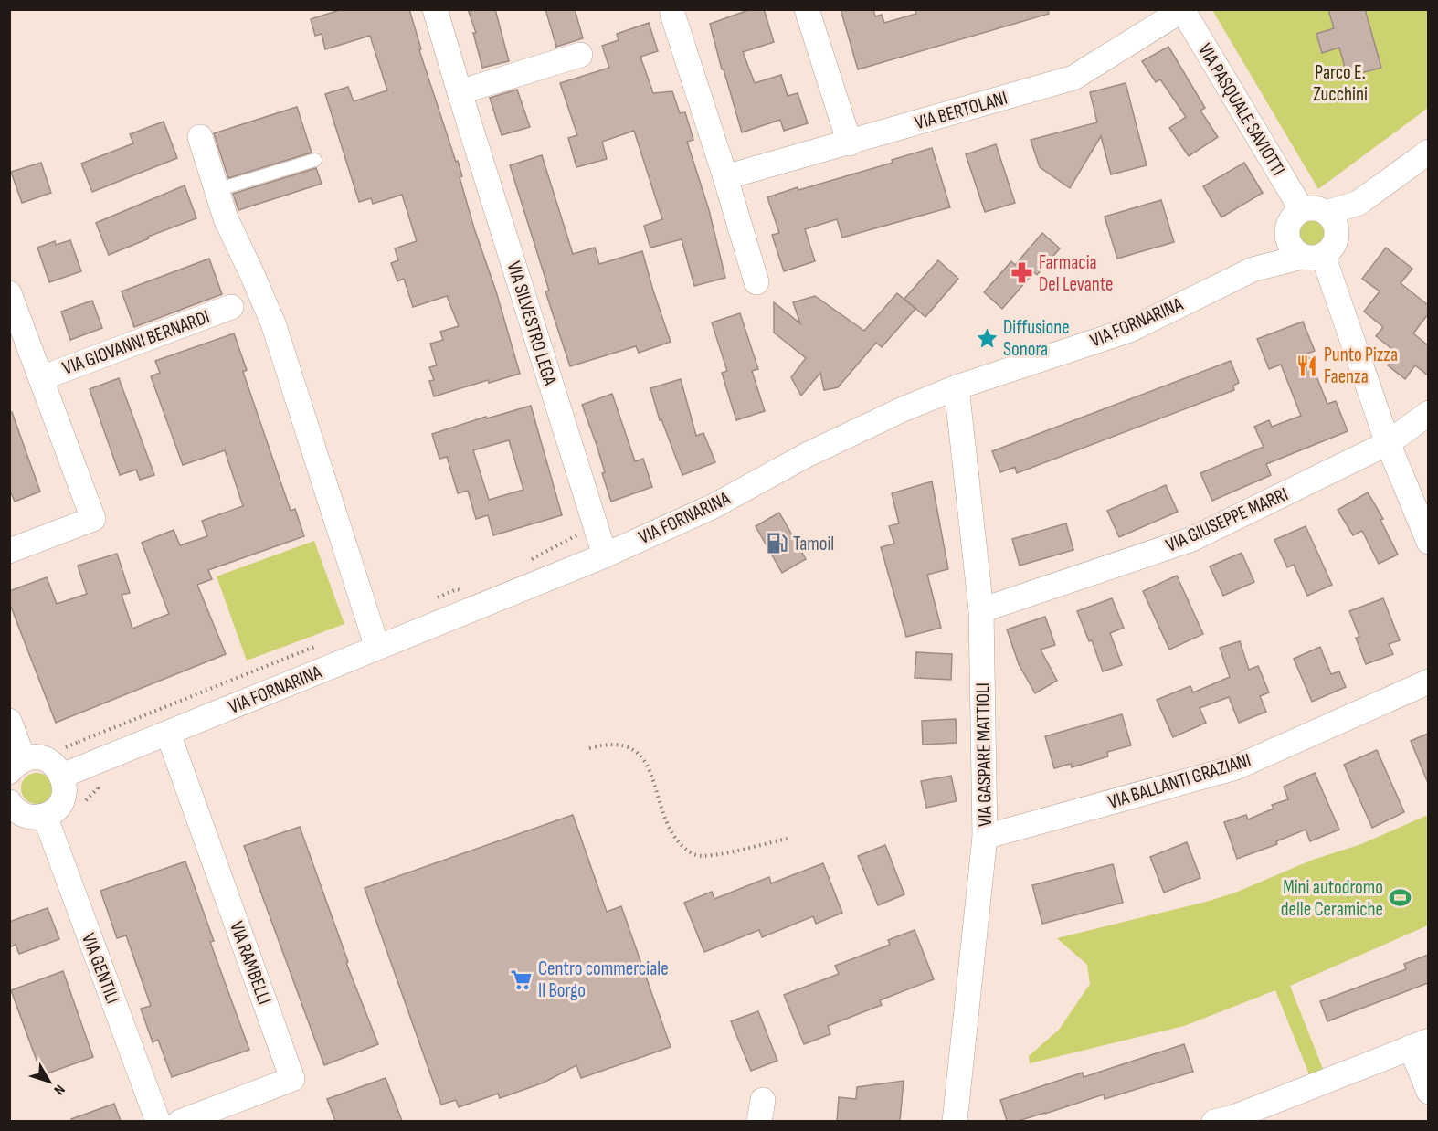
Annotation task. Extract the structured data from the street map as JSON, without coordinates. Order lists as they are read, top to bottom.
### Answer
{
  "streets": {
    "street": [
      "VIA PASQUALE SAVIOTTI",
      "VIA BERTOLANI",
      "VIA FORNARINA",
      "VIA SILVESTRO LEGA",
      "VIA GIOVANNI BERNARDI",
      "VIA GIUSEPPE MARRI",
      "VIA GASPARE MATTIOLI",
      "VIA BALLANTI GRAZIANI",
      "VIA RAMBELLI",
      "VIA GENTILI"
    ]
  },
  "crossings": [
    ["VIA PASQUALE SAVIOTTI", "VIA BERTOLANI"],
    ["VIA PASQUALE SAVIOTTI", "VIA FORNARINA"],
    ["VIA FORNARINA", "VIA SILVESTRO LEGA"],
    ["VIA FORNARINA", "VIA GASPARE MATTIOLI"],
    ["VIA FORNARINA", "VIA RAMBELLI"],
    ["VIA GIUSEPPE MARRI", "VIA GASPARE MATTIOLI"],
    ["VIA GASPARE MATTIOLI", "VIA BALLANTI GRAZIANI"]
  ],
  "parks": ["Parco E. Zucchini"],
  "places": {
    "pharmacy": ["Farmacia Del Levante"],
    "place": ["Diffusione Sonora"],
    "restaurant": ["Punto Pizza Faenza"],
    "fuel station": ["Tamoil"],
    "sports": ["Mini autodromo delle Ceramiche"],
    "supermarket": ["Centro commerciale Il Borgo"]
  },
  "north": "bottom right"
}
